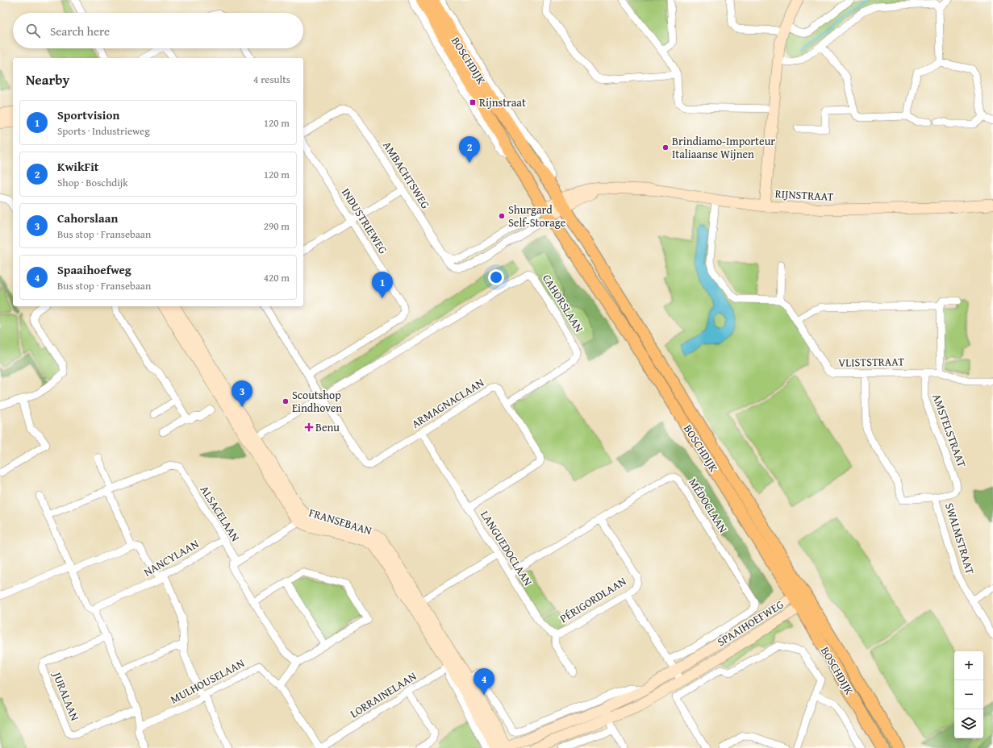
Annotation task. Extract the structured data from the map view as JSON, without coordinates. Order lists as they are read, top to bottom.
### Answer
{
  "streets": {
    "main road": ["BOSCHDIJK"],
    "street": [
      "AMBACHTSWEG",
      "RIJNSTRAAT",
      "INDUSTRIEWEG",
      "CAHORSLAAN",
      "VLISTSTRAAT",
      "ARMAGNACLAAN",
      "AMSTELSTRAAT",
      "MÉDOCLAAN",
      "ALSACELAAN",
      "FRANSEBAAN",
      "SWALMSTRAAT",
      "LANGUEDOCLAAN",
      "NANCYLAAN",
      "PÉRIGORDLAAN",
      "SPAAIHOEFWEG",
      "MULHOUSELAAN",
      "LORRAINELAAN",
      "JURALAAN"
    ]
  },
  "crossings": [
    ["BOSCHDIJK", "AMBACHTSWEG"],
    ["BOSCHDIJK", "RIJNSTRAAT"],
    ["BOSCHDIJK", "SPAAIHOEFWEG"],
    ["AMBACHTSWEG", "RIJNSTRAAT"],
    ["CAHORSLAAN", "ARMAGNACLAAN"],
    ["CAHORSLAAN", "FRANSEBAAN"],
    ["VLISTSTRAAT", "AMSTELSTRAAT"],
    ["ARMAGNACLAAN", "LANGUEDOCLAAN"],
    ["AMSTELSTRAAT", "SWALMSTRAAT"],
    ["MÉDOCLAAN", "PÉRIGORDLAAN"],
    ["MÉDOCLAAN", "SPAAIHOEFWEG"],
    ["ALSACELAAN", "NANCYLAAN"],
    ["FRANSEBAAN", "SPAAIHOEFWEG"],
    ["FRANSEBAAN", "LORRAINELAAN"],
    ["LANGUEDOCLAAN", "PÉRIGORDLAAN"]
  ],
  "places": {
    "transit": ["Rijnstraat"],
    "other": ["Brindiamo-Importeur Italiaanse Wijnen", "Shurgard Self-Storage", "Scoutshop Eindhoven"],
    "health": ["Benu"]
  },
  "page": {
    "search": "Search here",
    "heading": ["Nearby", "4 results"],
    "list": [
      {
        "mark": "1",
        "name": "Sportvision",
        "note": "Sports · Industrieweg",
        "value": "120 m"
      },
      {
        "mark": "2",
        "name": "KwikFit",
        "note": "Shop · Boschdijk",
        "value": "120 m"
      },
      {
        "mark": "3",
        "name": "Cahorslaan",
        "note": "Bus stop · Fransebaan",
        "value": "290 m"
      },
      {
        "mark": "4",
        "name": "Spaaihoefweg",
        "note": "Bus stop · Fransebaan",
        "value": "420 m"
      }
    ],
    "pins": [
      "2",
      "1",
      "3",
      "4"
    ],
    "map_buttons": ["+", "−"]
  }
}
